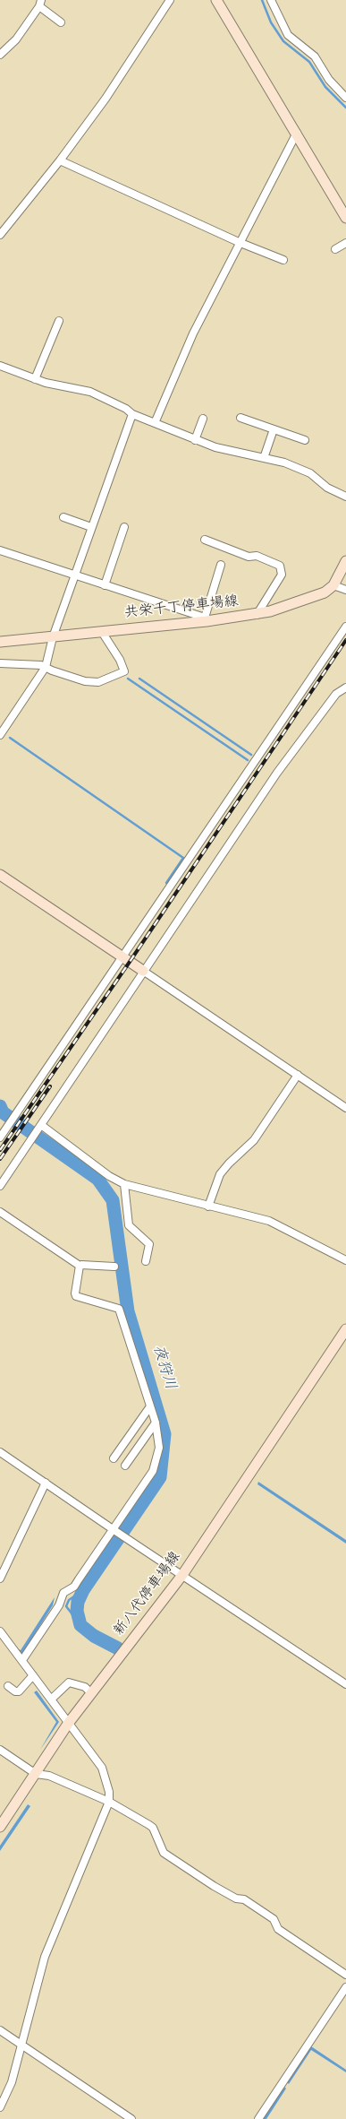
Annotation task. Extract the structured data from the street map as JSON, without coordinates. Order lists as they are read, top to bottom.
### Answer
{
  "streets": {
    "main road": ["共栄千丁停車場線", "新八代停車場線"]
  },
  "water": ["夜狩川"]
}
